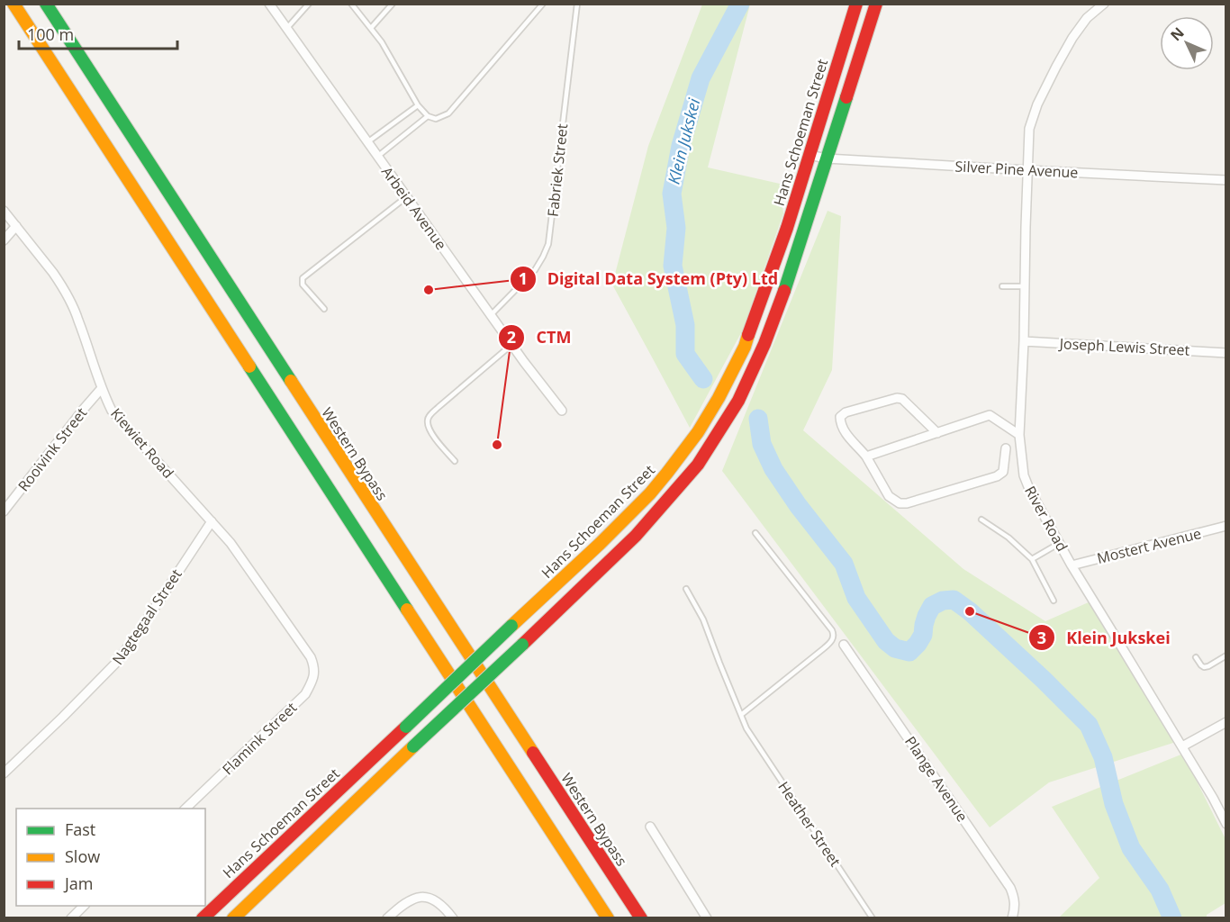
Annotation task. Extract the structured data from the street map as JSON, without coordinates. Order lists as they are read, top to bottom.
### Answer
{
  "streets": {
    "main road": ["Hans Schoeman Street", "Western Bypass"],
    "street": [
      "Silver Pine Avenue",
      "Arbeid Avenue",
      "Joseph Lewis Street",
      "Kiewiet Road",
      "Rooivink Street",
      "River Road",
      "Mostert Avenue",
      "Nagtegaal Street",
      "Flamink Street",
      "Plange Avenue"
    ],
    "lane": ["Fabriek Street", "Heather Street"]
  },
  "crossings": [
    ["Hans Schoeman Street", "Silver Pine Avenue"],
    ["Silver Pine Avenue", "River Road"],
    ["Fabriek Street", "Arbeid Avenue"],
    ["Joseph Lewis Street", "River Road"],
    ["Kiewiet Road", "Rooivink Street"],
    ["Kiewiet Road", "Nagtegaal Street"],
    ["Kiewiet Road", "Flamink Street"],
    ["River Road", "Mostert Avenue"]
  ],
  "water": ["Klein Jukskei"],
  "places": ["Digital Data System (Pty) Ltd", "CTM", "Klein Jukskei"],
  "legend": ["Fast", "Slow", "Jam"],
  "scale_bar": "100 m",
  "north": "top left"
}
